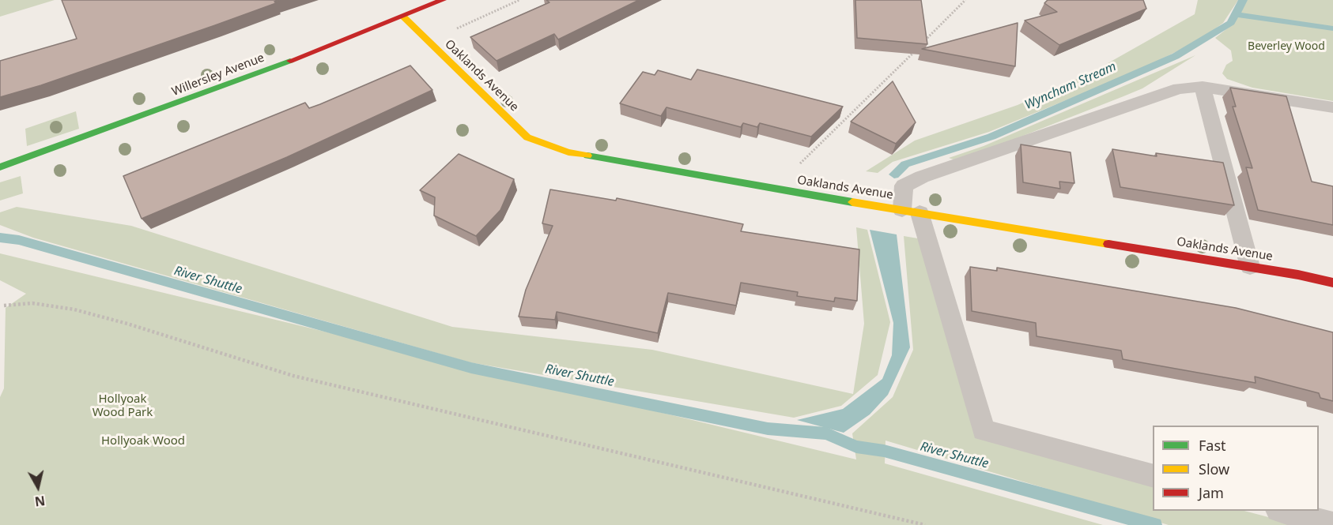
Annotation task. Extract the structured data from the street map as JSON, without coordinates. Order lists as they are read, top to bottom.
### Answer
{
  "streets": {
    "street": ["Willersley Avenue", "Oaklands Avenue"]
  },
  "crossings": [
    ["Willersley Avenue", "Oaklands Avenue"]
  ],
  "water": ["Wyncham Stream", "River Shuttle"],
  "parks": ["Beverley Wood", "Hollyoak Wood Park", "Hollyoak Wood"],
  "legend": ["Fast", "Slow", "Jam"],
  "north": "bottom"
}
